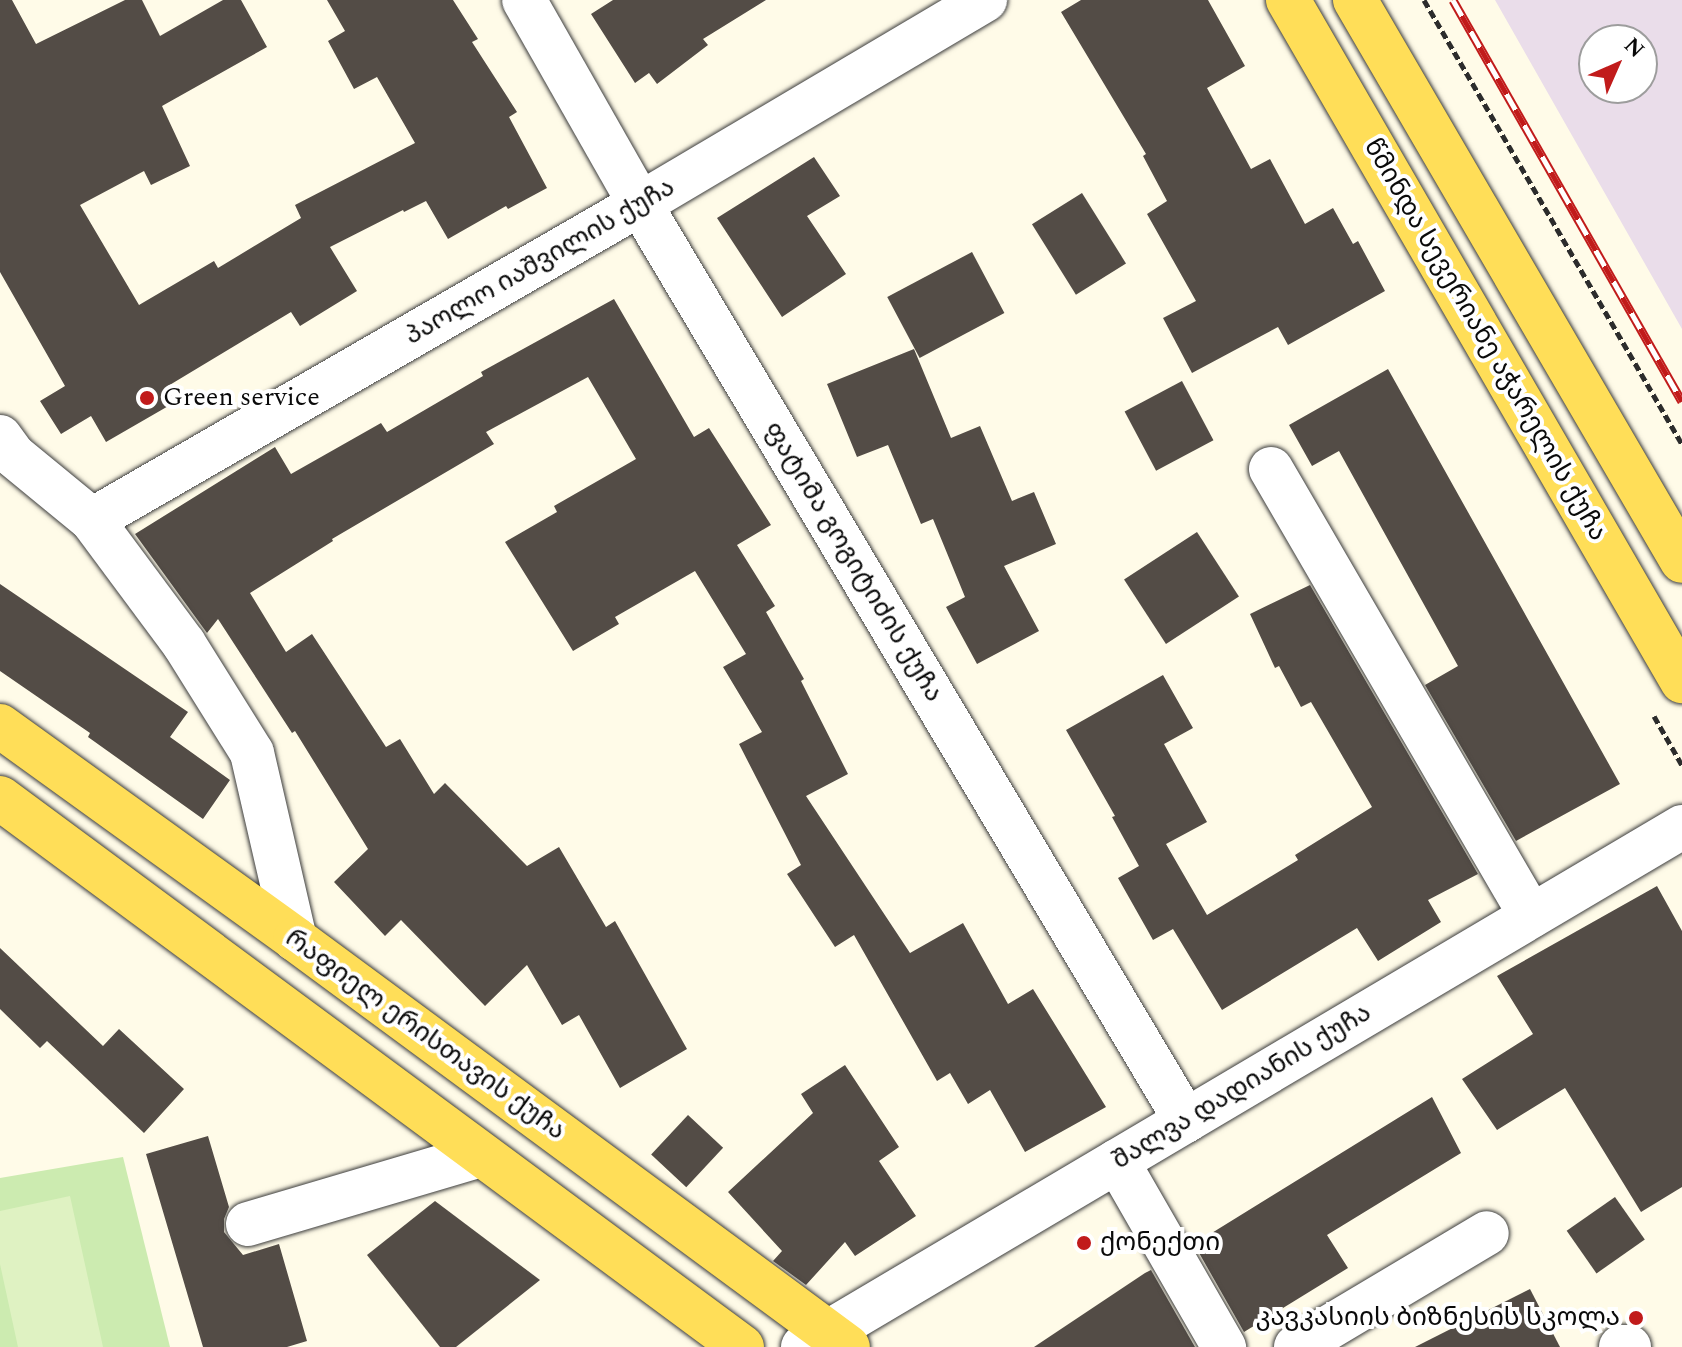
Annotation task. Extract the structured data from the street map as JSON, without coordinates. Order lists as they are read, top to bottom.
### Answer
{
  "streets": {
    "main road": ["წმინდა სევერიანე აჭარელის ქუჩა", "რაფიელ ერისთავის ქუჩა"],
    "street": ["პაოლო იაშვილის ქუჩა", "ფატიმა გოგიტიძის ქუჩა", "შალვა დადიანის ქუჩა"]
  },
  "crossings": [
    ["პაოლო იაშვილის ქუჩა", "ფატიმა გოგიტიძის ქუჩა"],
    ["ფატიმა გოგიტიძის ქუჩა", "შალვა დადიანის ქუჩა"],
    ["რაფიელ ერისთავის ქუჩა", "შალვა დადიანის ქუჩა"]
  ],
  "places": ["Green service", "ქონექთი", "კავკასიის ბიზნესის სკოლა"],
  "north": "top right"
}
